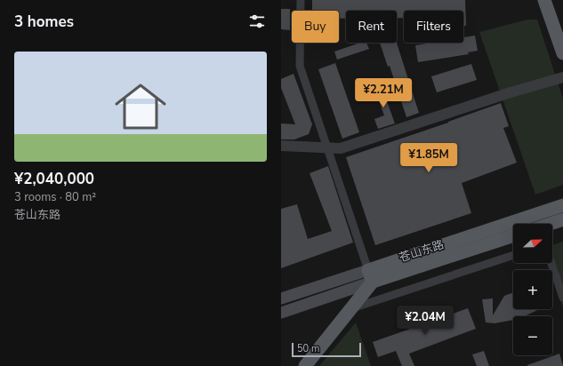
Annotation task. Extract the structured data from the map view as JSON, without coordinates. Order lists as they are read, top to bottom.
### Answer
{
  "streets": {
    "main road": ["苍山东路"]
  },
  "scale_bar": "50 m",
  "north": "right",
  "page": {
    "heading": "3 homes",
    "chip": ["Buy", "Rent", "Filters"],
    "list": [
      {
        "name": "¥2,040,000",
        "note": "3 rooms · 80 m² · 苍山东路"
      }
    ],
    "price": ["¥2.21M", "¥1.85M", "¥2.04M"],
    "map_buttons": ["+", "−"],
    "scale": "50 m"
  }
}
